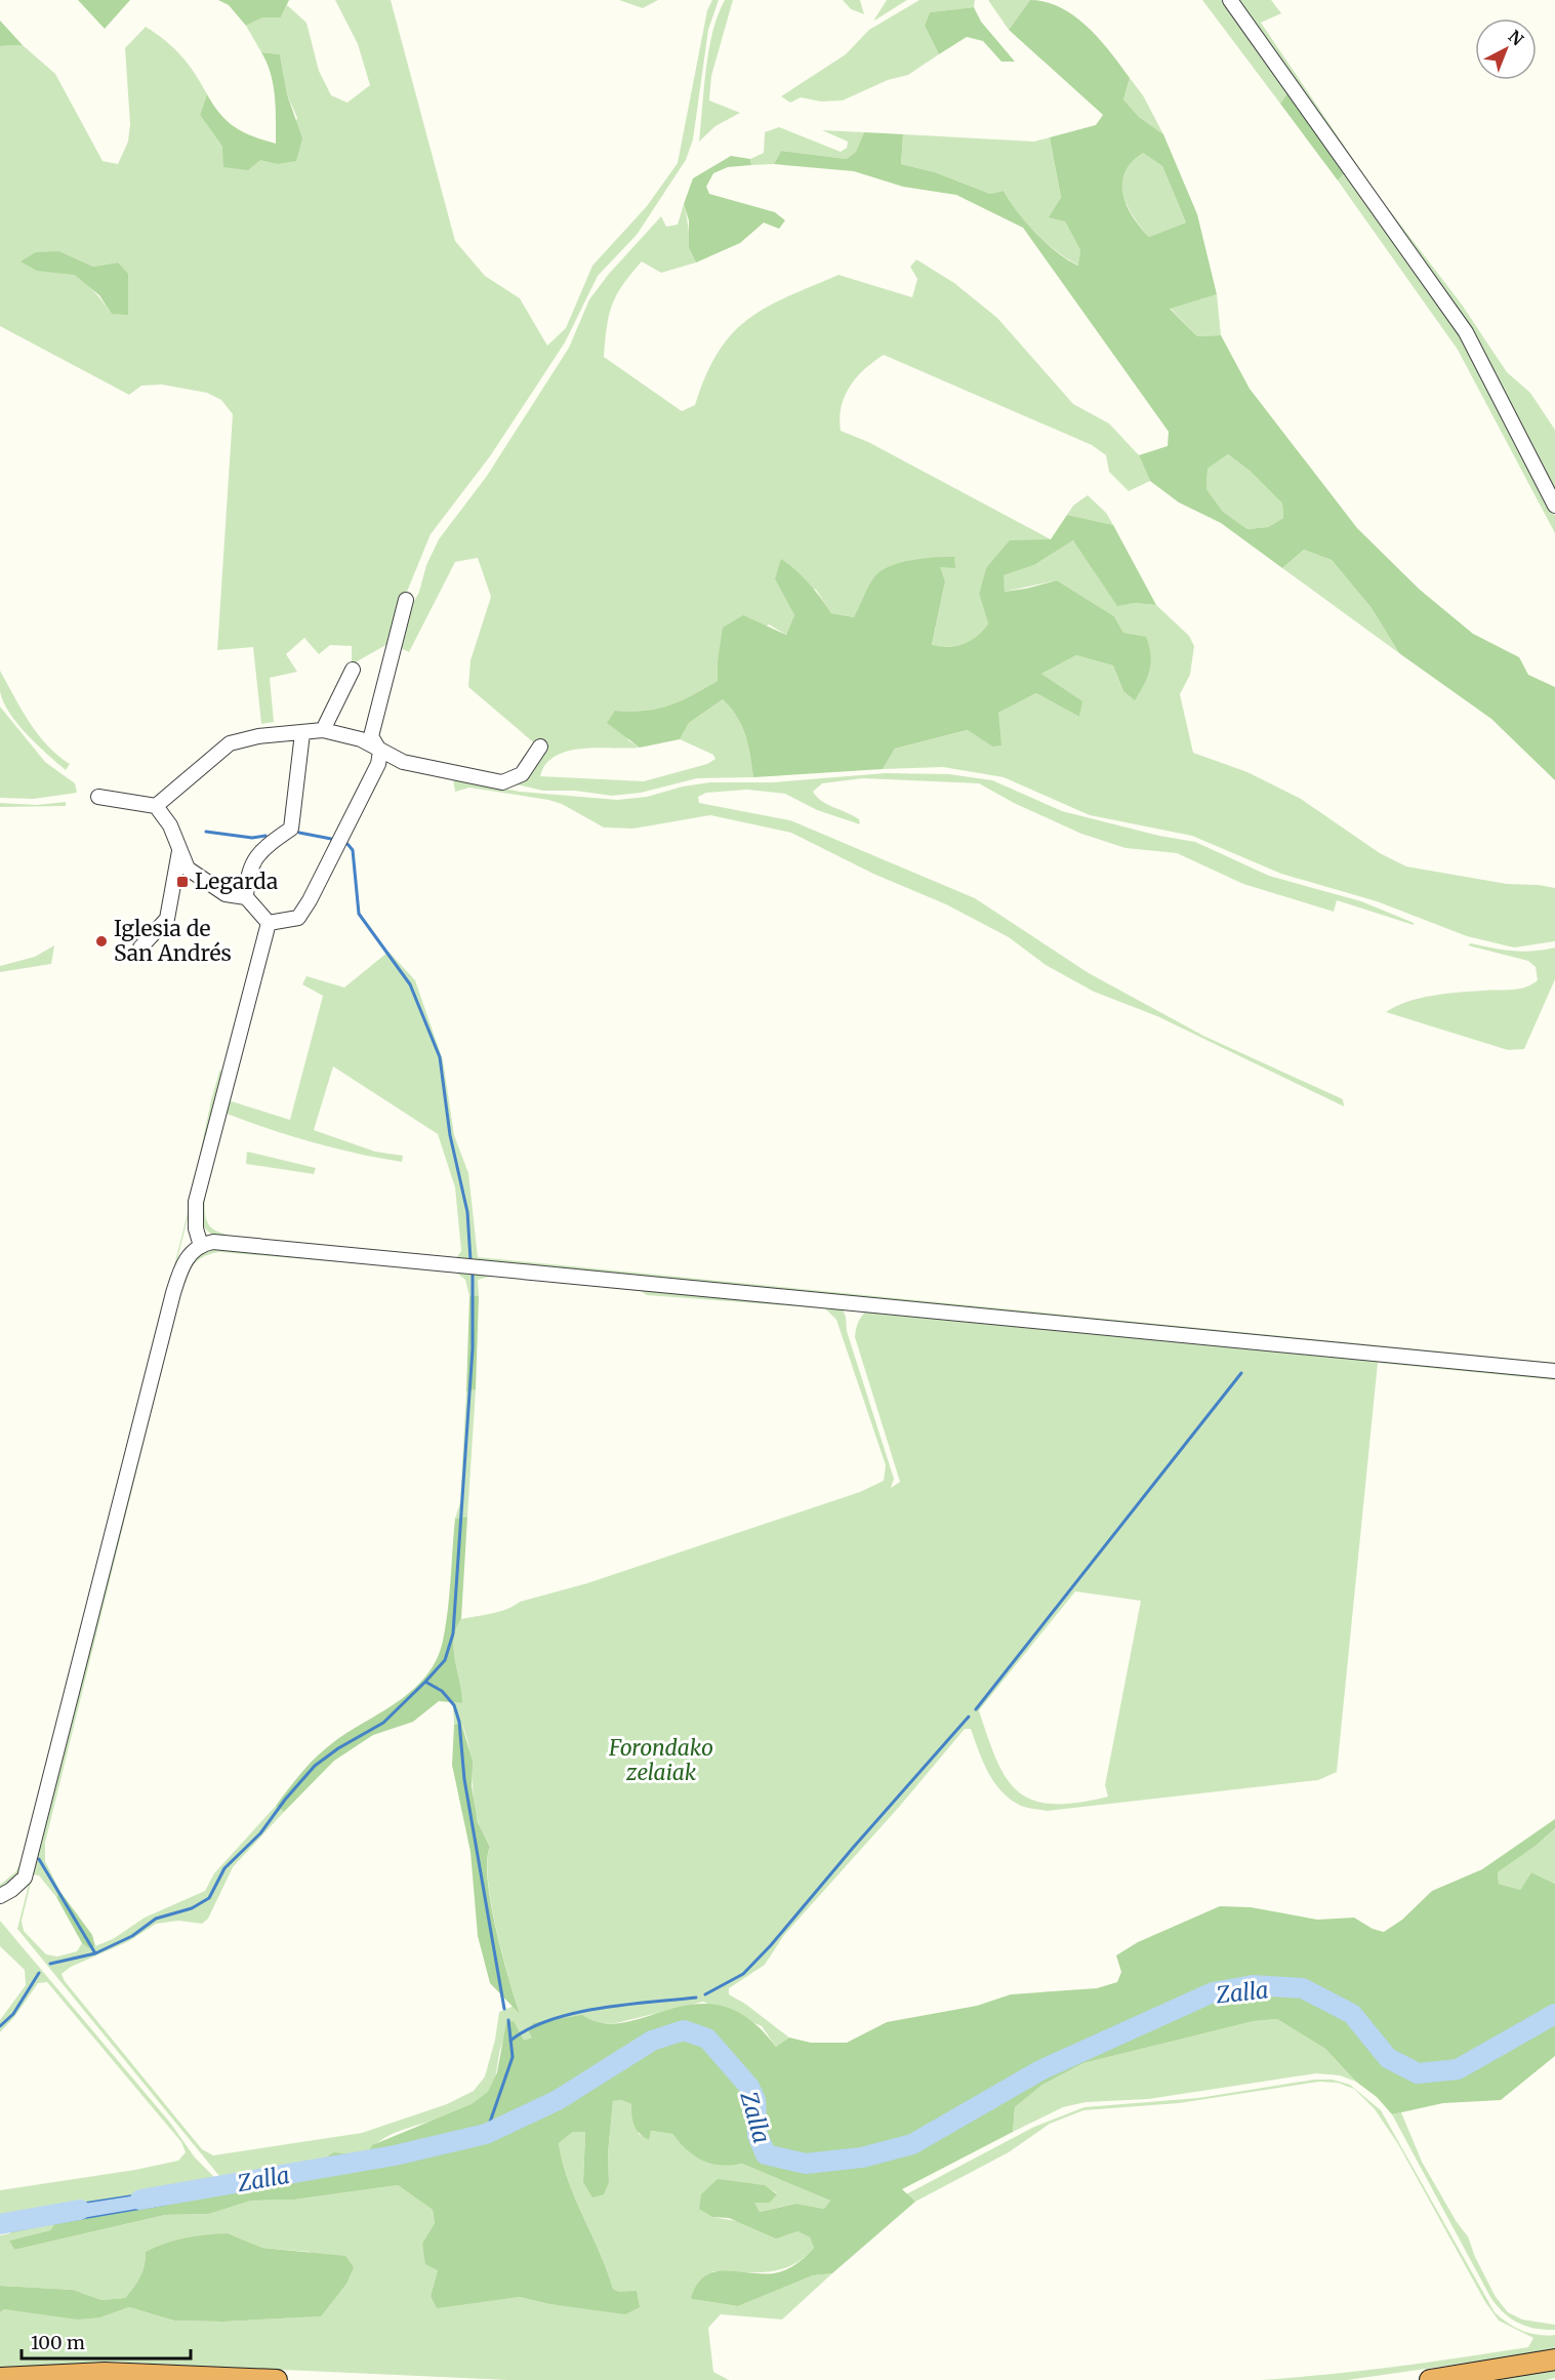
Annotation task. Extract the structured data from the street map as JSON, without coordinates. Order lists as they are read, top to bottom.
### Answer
{
  "water": ["Zalla"],
  "parks": ["Forondako zelaiak"],
  "places": {
    "transit": ["Legarda"],
    "other": ["Iglesia de San Andrés"]
  },
  "scale_bar": "100 m",
  "north": "top right"
}
